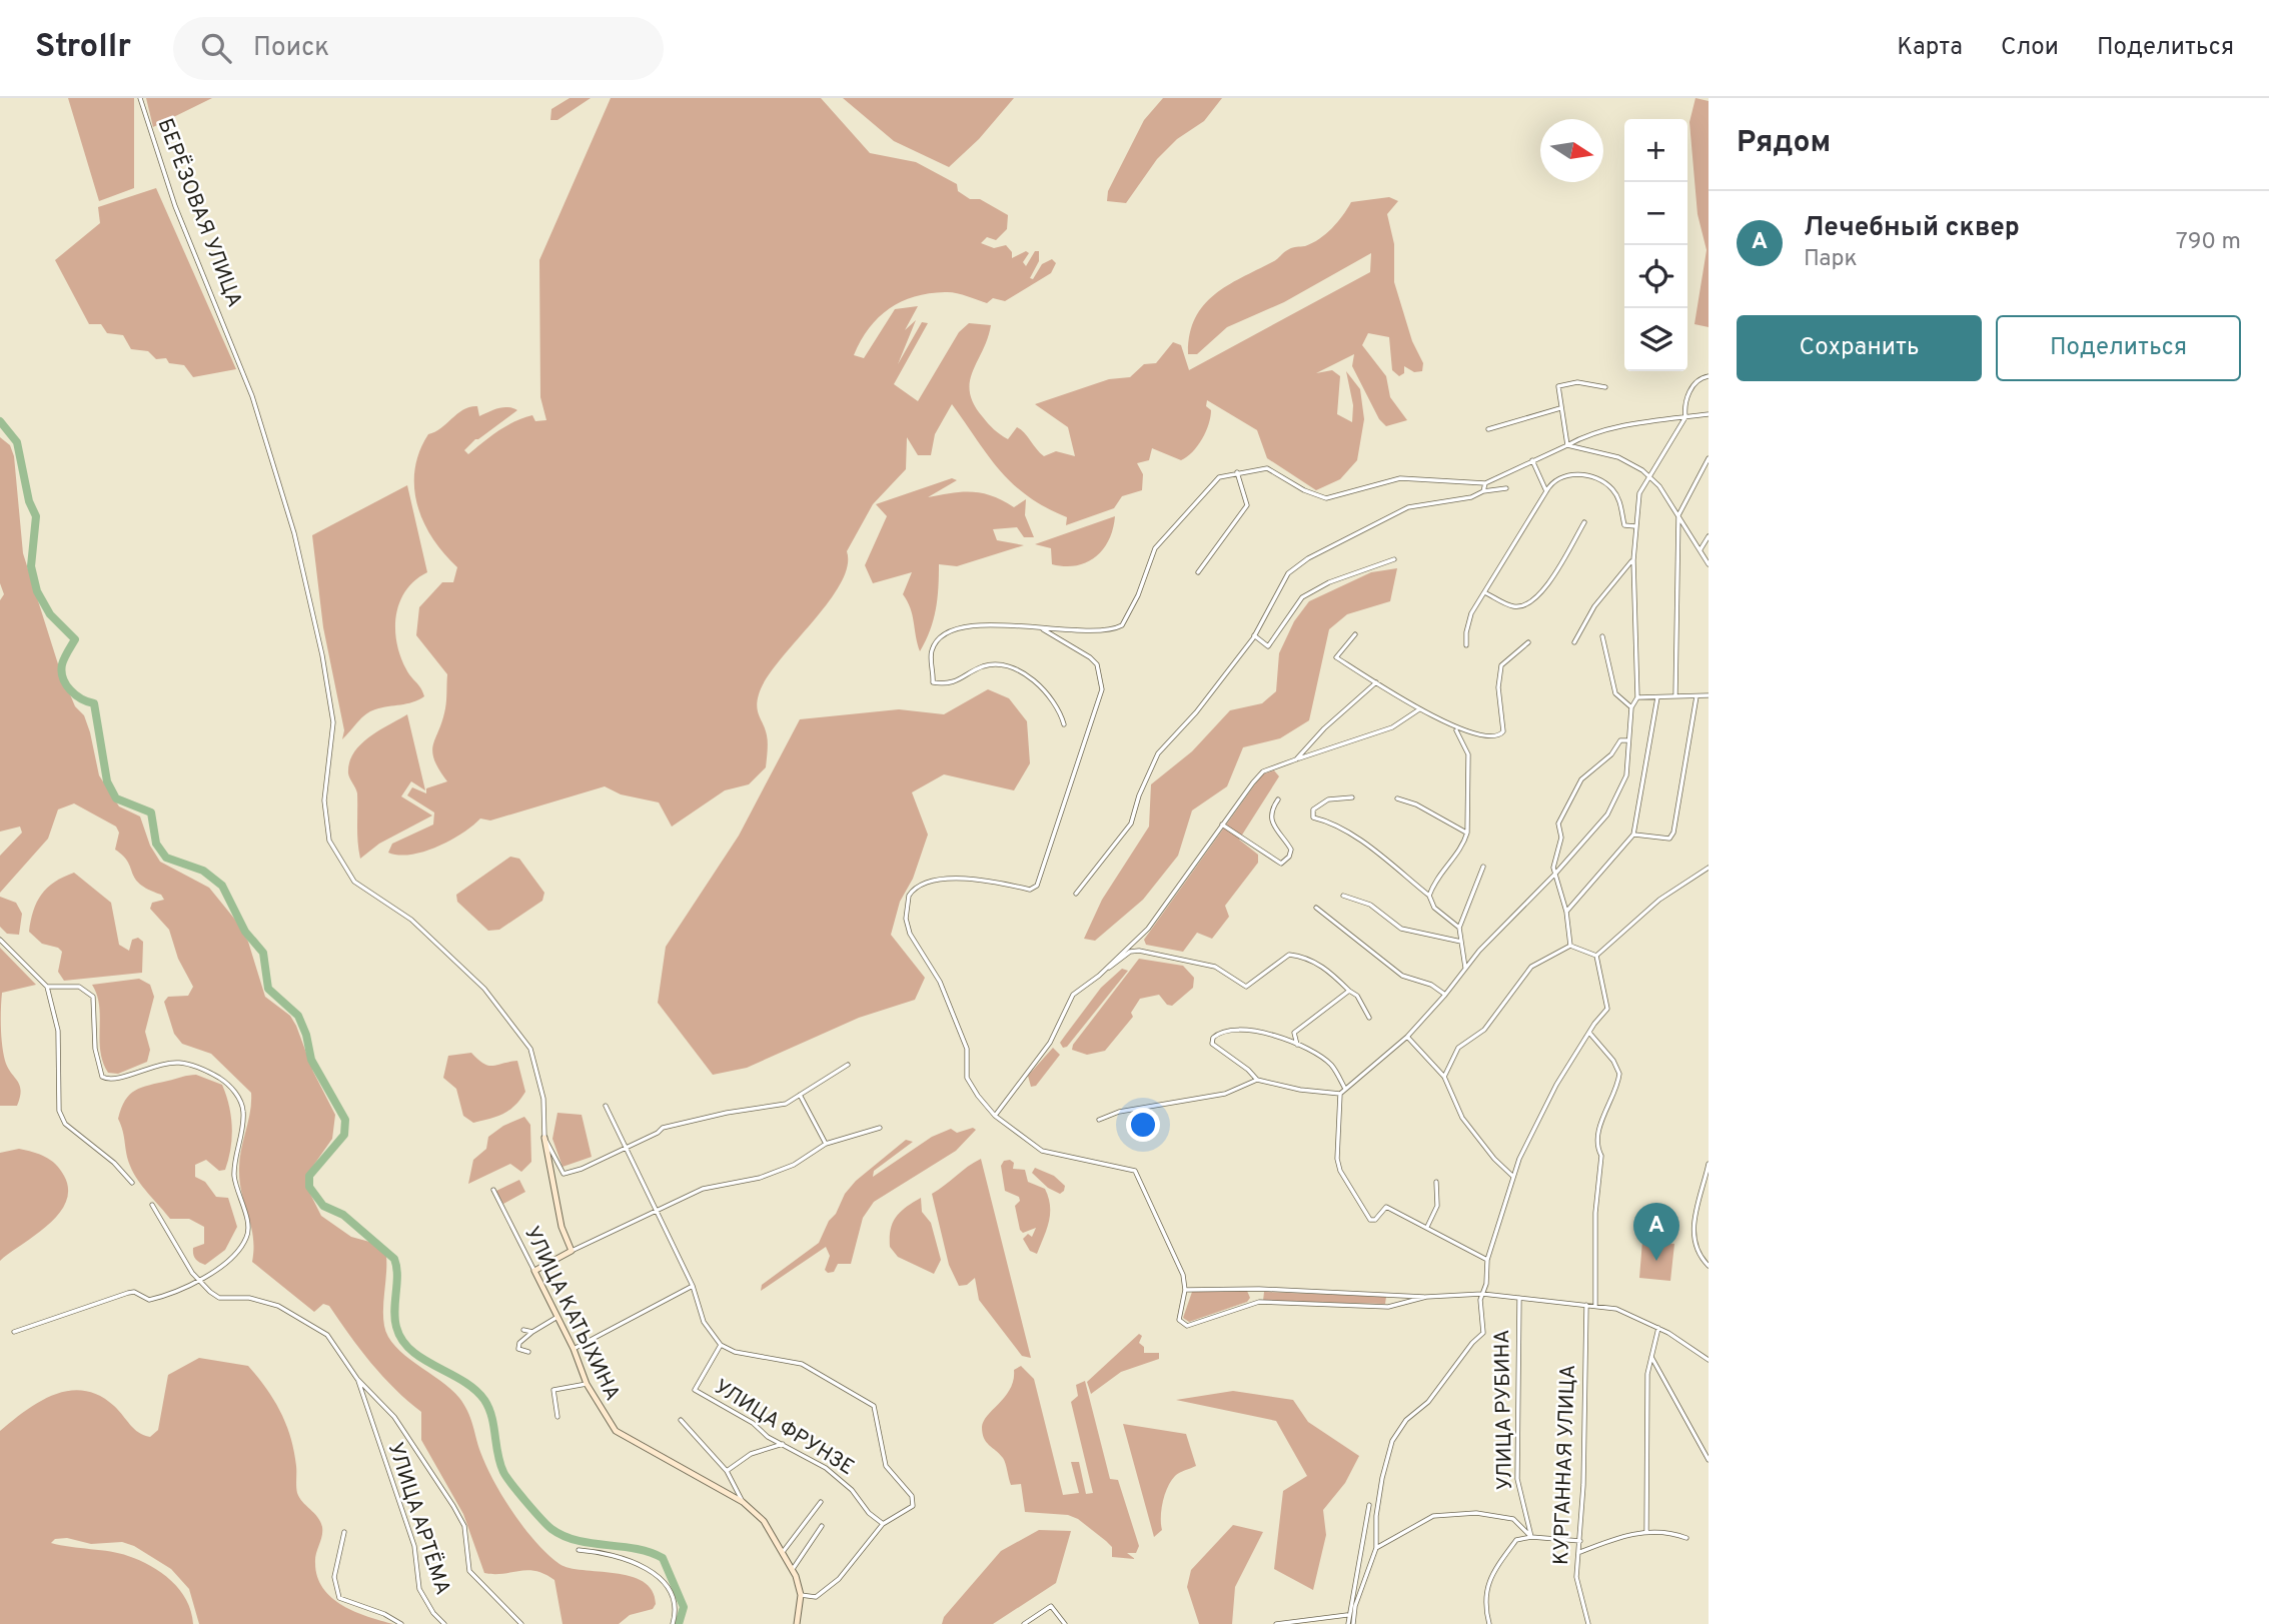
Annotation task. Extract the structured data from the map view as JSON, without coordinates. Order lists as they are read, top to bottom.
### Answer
{
  "streets": {
    "street": [
      "БЕРЁЗОВАЯ УЛИЦА",
      "УЛИЦА КАТЫХИНА",
      "УЛИЦА РУБИНА",
      "УЛИЦА ФРУНЗЕ",
      "КУРГАННАЯ УЛИЦА",
      "УЛИЦА АРТЁМА"
    ]
  },
  "crossings": [
    ["БЕРЁЗОВАЯ УЛИЦА", "УЛИЦА КАТЫХИНА"]
  ],
  "north": "right",
  "page": {
    "header": "Strollr",
    "search": "Поиск",
    "nav": ["Карта", "Слои", "Поделиться"],
    "heading": "Рядом",
    "map_buttons": ["+", "−"],
    "list": [
      {
        "mark": "A",
        "name": "Лечебный сквер",
        "note": "Парк",
        "value": "790 m"
      }
    ],
    "buttons": ["Сохранить", "Поделиться"],
    "pins": "A"
  }
}
